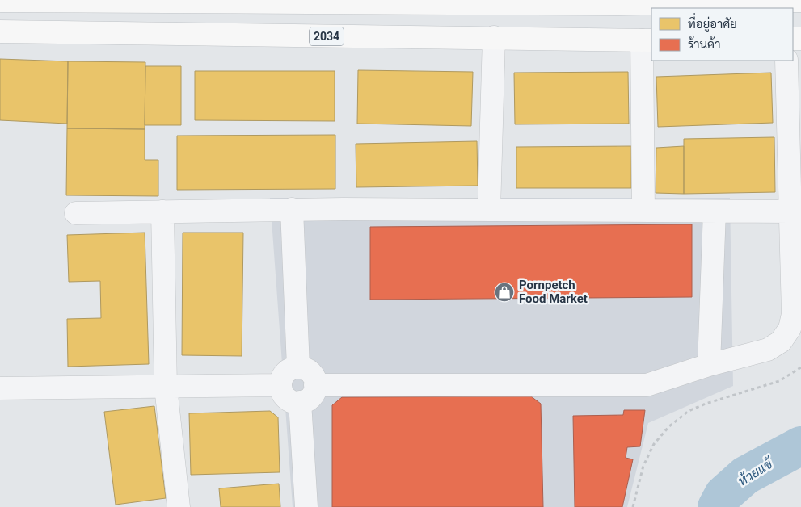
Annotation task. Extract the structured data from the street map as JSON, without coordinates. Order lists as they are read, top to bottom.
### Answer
{
  "streets": {
    "main road": ["2034"]
  },
  "water": ["ห้วยแข้"],
  "places": {
    "shop": ["Pornpetch Food Market"]
  },
  "legend": ["ที่อยู่อาศัย", "ร้านค้า"]
}
